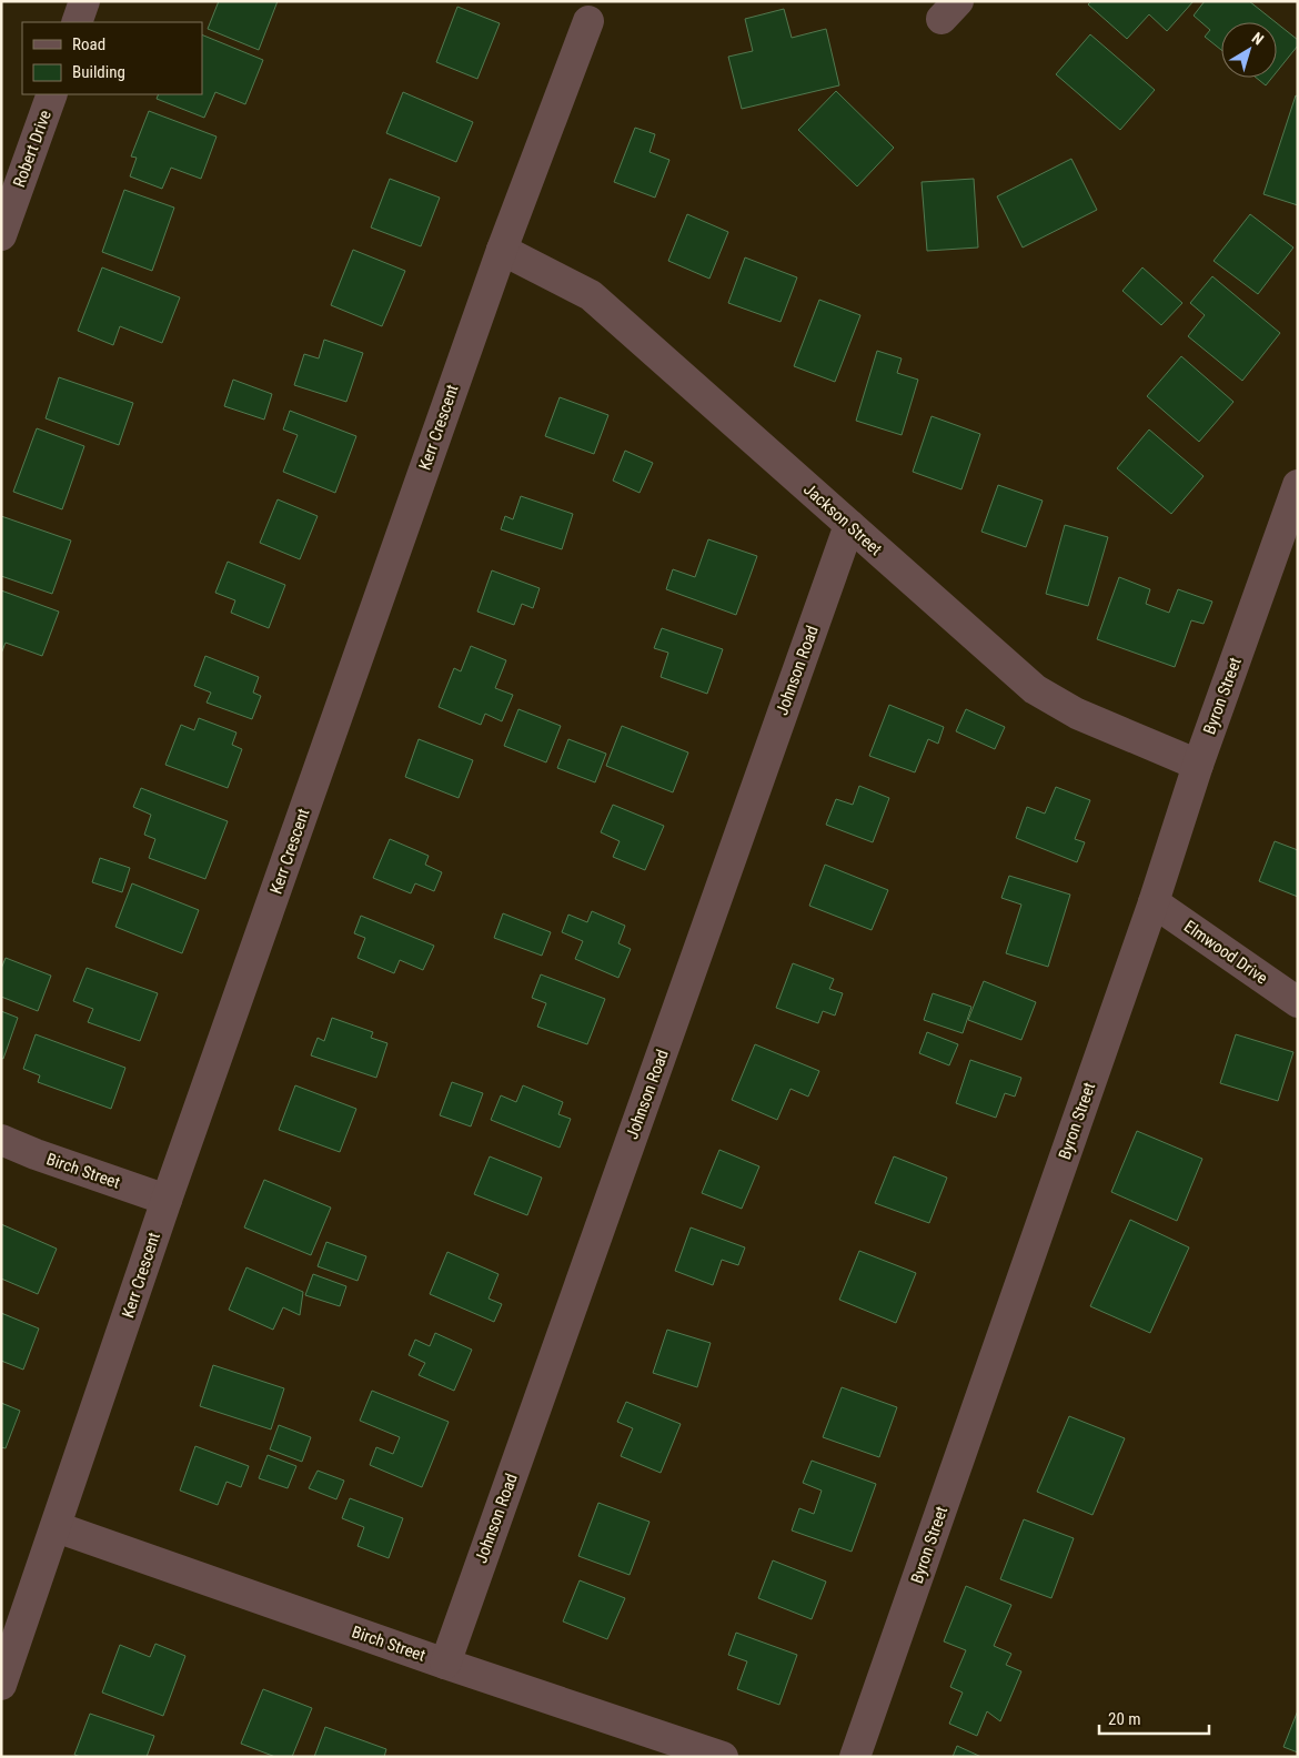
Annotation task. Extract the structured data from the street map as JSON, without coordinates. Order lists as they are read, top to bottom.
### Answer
{
  "streets": {
    "street": [
      "Robert Drive",
      "Kerr Crescent",
      "Jackson Street",
      "Johnson Road",
      "Byron Street",
      "Elmwood Drive",
      "Birch Street"
    ]
  },
  "crossings": [
    ["Kerr Crescent", "Jackson Street"],
    ["Kerr Crescent", "Birch Street"],
    ["Jackson Street", "Johnson Road"],
    ["Jackson Street", "Byron Street"],
    ["Johnson Road", "Birch Street"],
    ["Byron Street", "Elmwood Drive"]
  ],
  "legend": ["Road", "Building"],
  "scale_bar": "20 m",
  "north": "top right"
}
